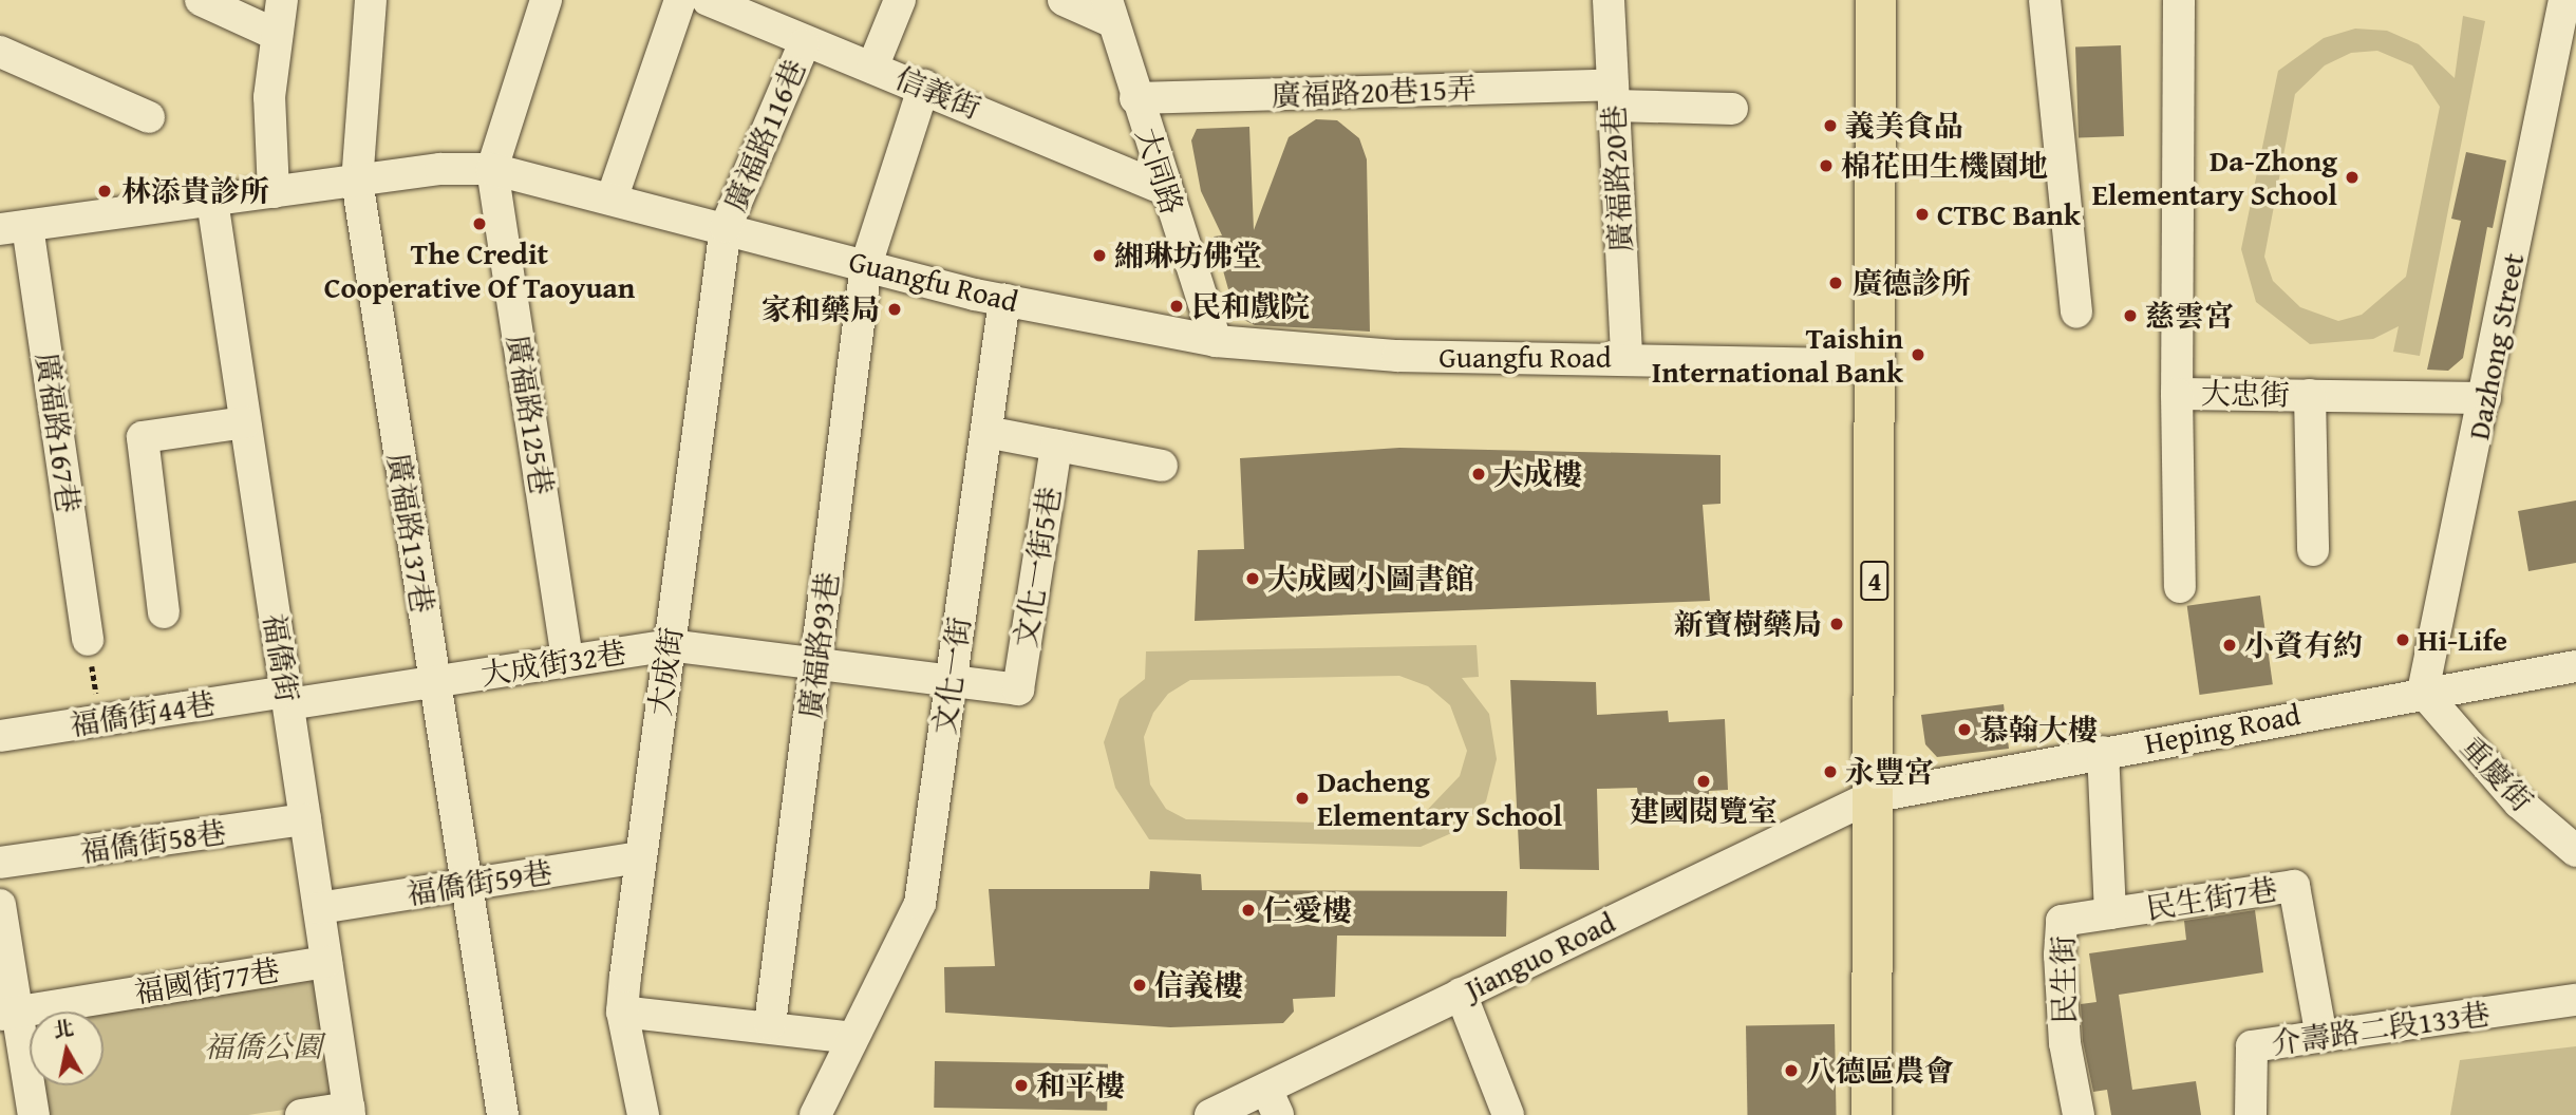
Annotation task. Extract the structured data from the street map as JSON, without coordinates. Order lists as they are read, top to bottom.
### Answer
{
  "streets": {
    "main road": ["4"],
    "street": [
      "廣福路20巷15弄",
      "信義街",
      "廣福路116巷",
      "大同路",
      "廣福路20巷",
      "Guangfu Road",
      "Dazhong Street",
      "大忠街",
      "廣福路125巷",
      "廣福路167巷",
      "廣福路137巷",
      "文化一街5巷",
      "廣福路93巷",
      "福僑街",
      "大成街32巷",
      "大成街",
      "文化一街",
      "福僑街44巷",
      "Heping Road",
      "重慶街",
      "福僑街58巷",
      "福僑街59巷",
      "民生街7巷",
      "Jianguo Road",
      "民生街",
      "福國街77巷",
      "介壽路二段133巷"
    ]
  },
  "crossings": [
    ["廣福路20巷15弄", "大同路"],
    ["廣福路20巷15弄", "廣福路20巷"],
    ["信義街", "廣福路116巷"],
    ["信義街", "大同路"],
    ["信義街", "廣福路93巷"],
    ["廣福路116巷", "Guangfu Road"],
    ["廣福路116巷", "大成街"],
    ["大同路", "Guangfu Road"],
    ["廣福路20巷", "Guangfu Road"],
    ["Guangfu Road", "廣福路125巷"],
    ["Guangfu Road", "廣福路167巷"],
    ["Guangfu Road", "廣福路137巷"],
    ["Guangfu Road", "4"],
    ["Guangfu Road", "廣福路93巷"],
    ["Guangfu Road", "福僑街"],
    ["Guangfu Road", "大成街"],
    ["Guangfu Road", "文化一街"],
    ["Dazhong Street", "大忠街"],
    ["Dazhong Street", "Heping Road"],
    ["Dazhong Street", "重慶街"],
    ["廣福路125巷", "大成街32巷"],
    ["廣福路137巷", "大成街32巷"],
    ["廣福路137巷", "福僑街59巷"],
    ["文化一街5巷", "大成街32巷"],
    ["文化一街5巷", "文化一街"],
    ["4", "Heping Road"],
    ["4", "Jianguo Road"],
    ["廣福路93巷", "大成街32巷"],
    ["福僑街", "大成街32巷"],
    ["福僑街", "福僑街44巷"],
    ["福僑街", "福僑街58巷"],
    ["福僑街", "福僑街59巷"],
    ["福僑街", "福國街77巷"],
    ["大成街32巷", "大成街"],
    ["大成街32巷", "文化一街"],
    ["大成街32巷", "福僑街44巷"],
    ["大成街", "福僑街59巷"],
    ["Heping Road", "重慶街"],
    ["Heping Road", "Jianguo Road"],
    ["Heping Road", "民生街"],
    ["民生街7巷", "民生街"],
    ["民生街7巷", "介壽路二段133巷"]
  ],
  "parks": ["福僑公園"],
  "places": [
    "義美食品",
    "棉花田生機園地",
    "Da-Zhong Elementary School",
    "林添貴診所",
    "CTBC Bank",
    "The Credit Cooperative Of Taoyuan",
    "緗琳坊佛堂",
    "廣德診所",
    "民和戲院",
    "家和藥局",
    "慈雲宮",
    "Taishin International Bank",
    "大成樓",
    "大成國小圖書館",
    "新寶樹藥局",
    "Hi-Life",
    "小資有約",
    "慕翰大樓",
    "永豐宮",
    "建國閱覽室",
    "Dacheng Elementary School",
    "仁愛樓",
    "信義樓",
    "八德區農會",
    "和平樓"
  ],
  "north": "top"
}
